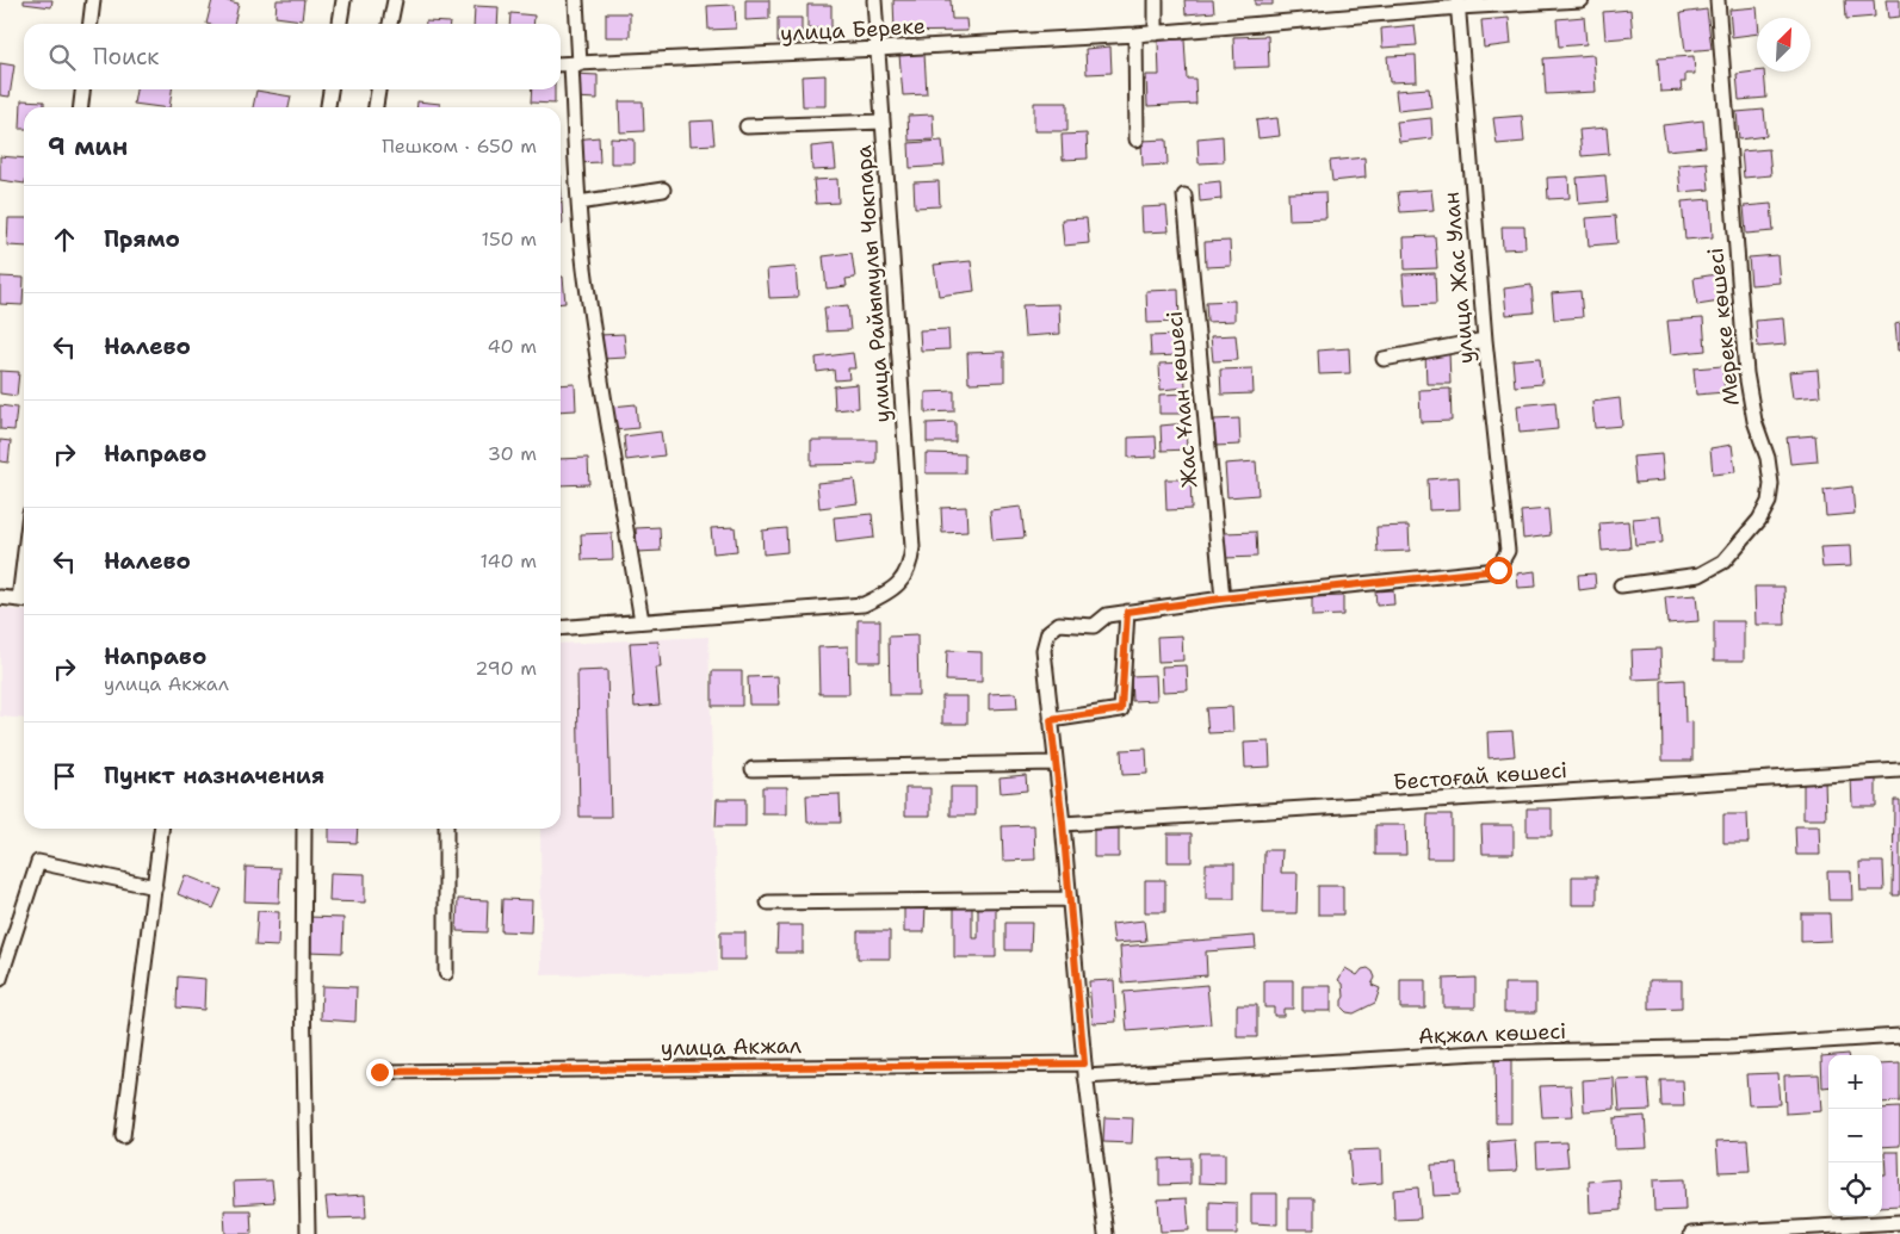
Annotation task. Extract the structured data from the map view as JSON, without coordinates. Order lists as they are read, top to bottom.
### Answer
{
  "streets": {
    "street": [
      "улица Береке",
      "улица Жас Улан",
      "улица Райымулы Чокпара",
      "Мереке көшесі",
      "Жас Ұлан көшесі",
      "Бестоғай көшесі",
      "Ақжал көшесі",
      "улица Акжал"
    ]
  },
  "crossings": [
    ["улица Береке", "улица Жас Улан"],
    ["улица Береке", "улица Райымулы Чокпара"],
    ["улица Жас Улан", "Жас Ұлан көшесі"],
    ["Ақжал көшесі", "улица Акжал"]
  ],
  "north": "top right",
  "page": {
    "search": "Поиск",
    "heading": ["9 мин", "Пешком · 650 m"],
    "list": [
      ["Прямо", "150 m"],
      ["Налево", "40 m"],
      ["Направо", "30 m"],
      ["Налево", "140 m"],
      ["Направо", "улица Акжал", "290 m"],
      "Пункт назначения"
    ],
    "map_buttons": ["+", "−"]
  }
}
